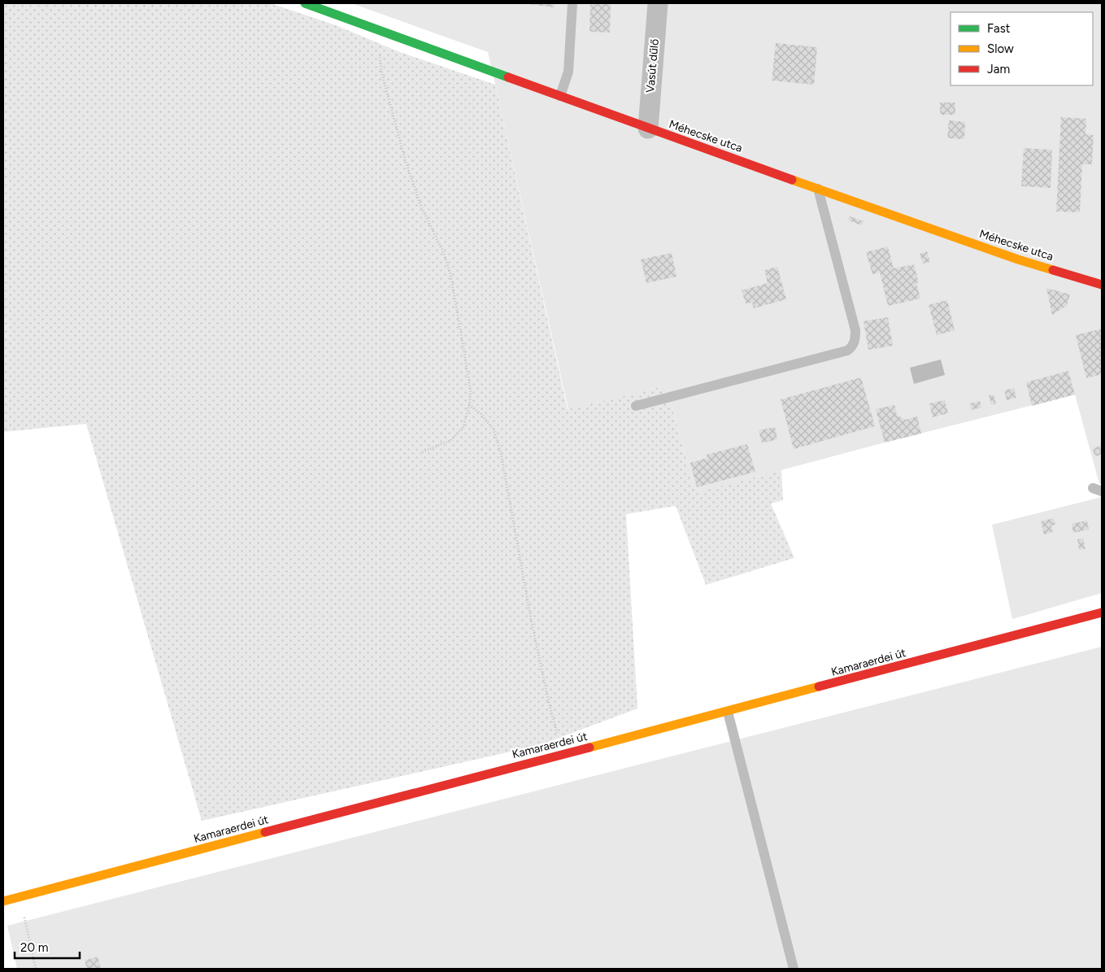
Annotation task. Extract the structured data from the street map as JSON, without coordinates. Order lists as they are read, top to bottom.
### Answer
{
  "streets": {
    "street": ["Vasút dűlő", "Méhecske utca", "Kamaraerdei út"]
  },
  "crossings": [
    ["Vasút dűlő", "Méhecske utca"]
  ],
  "legend": ["Fast", "Slow", "Jam"],
  "scale_bar": "20 m"
}
